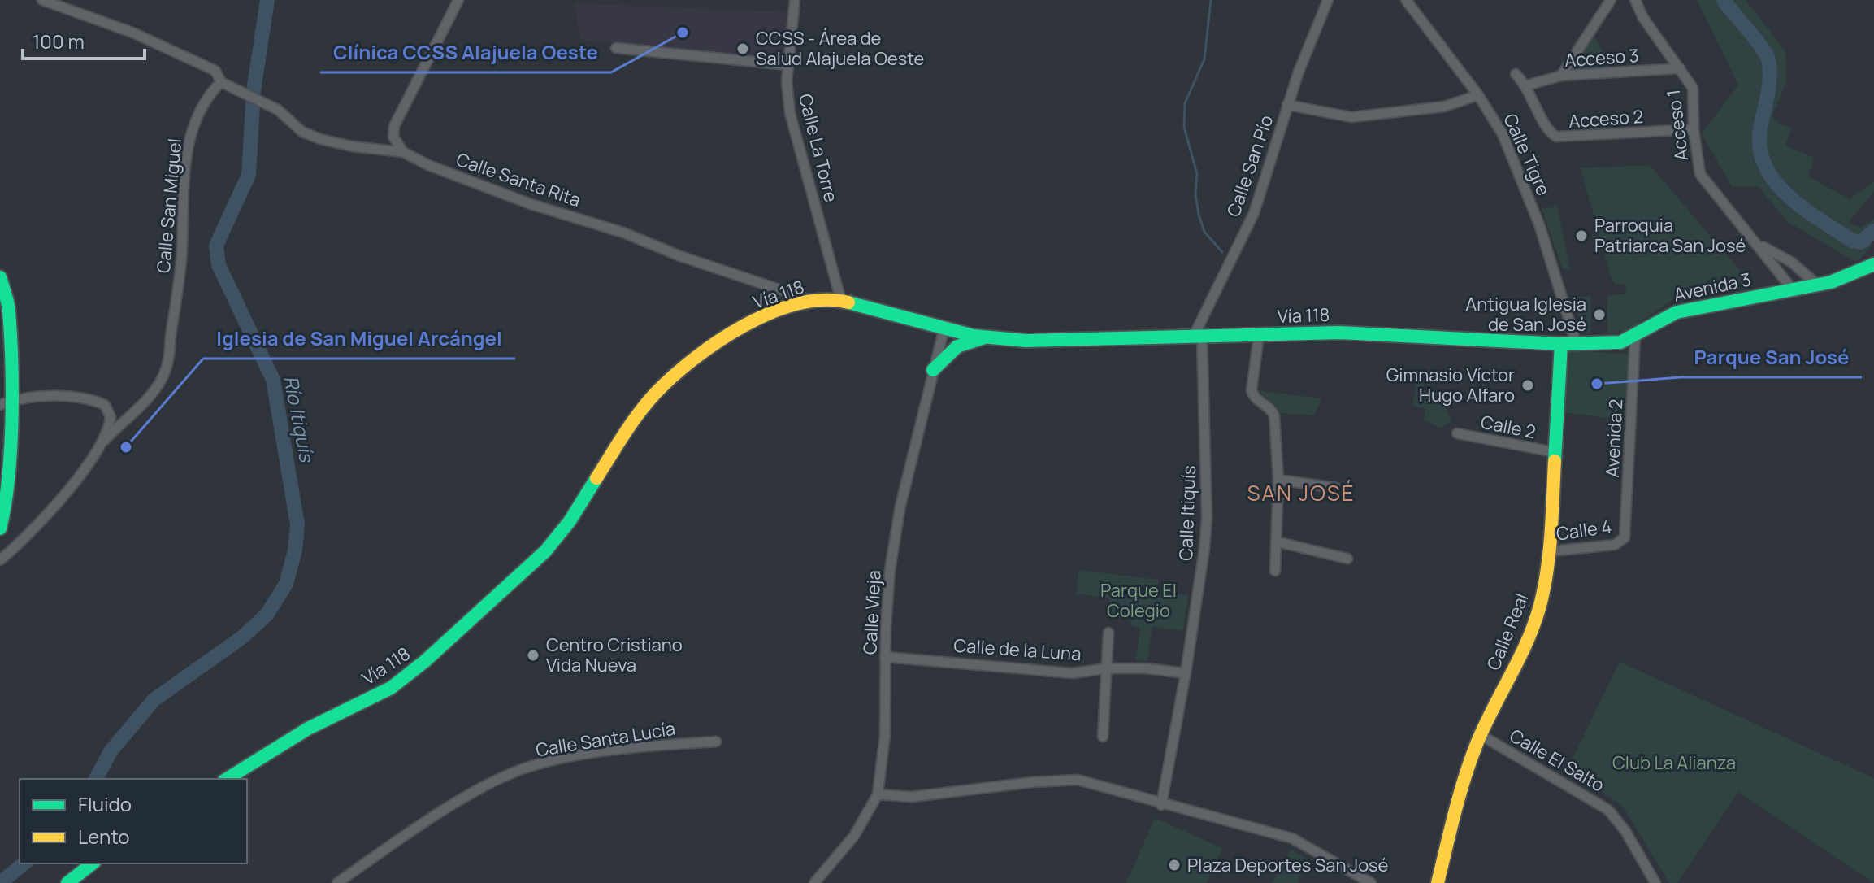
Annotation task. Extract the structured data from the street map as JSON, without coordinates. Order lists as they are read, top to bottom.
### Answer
{
  "streets": {
    "main road": ["Avenida 3", "Vía 118", "Calle Real"],
    "street": [
      "Acceso 3",
      "Acceso 2",
      "Acceso 1",
      "Calle La Torre",
      "Calle Tigre",
      "Calle San Pío",
      "Calle Santa Rita",
      "Calle San Miguel",
      "Calle 2",
      "Avenida 2",
      "Calle Itiquís",
      "Calle 4",
      "Calle Vieja",
      "Calle de la Luna",
      "Calle Santa Lucía",
      "Calle El Salto"
    ]
  },
  "crossings": [
    ["Acceso 3", "Acceso 2"],
    ["Acceso 3", "Acceso 1"],
    ["Acceso 2", "Acceso 1"],
    ["Acceso 1", "Avenida 3"],
    ["Calle La Torre", "Vía 118"],
    ["Calle Tigre", "Avenida 3"],
    ["Calle San Pío", "Vía 118"],
    ["Calle San Pío", "Calle Itiquís"],
    ["Calle Santa Rita", "Calle San Miguel"],
    ["Calle Santa Rita", "Vía 118"],
    ["Avenida 3", "Vía 118"],
    ["Avenida 3", "Avenida 2"],
    ["Avenida 3", "Calle Real"],
    ["Vía 118", "Calle Itiquís"],
    ["Vía 118", "Calle Vieja"],
    ["Vía 118", "Calle Real"],
    ["Calle 2", "Calle Real"],
    ["Avenida 2", "Calle 4"],
    ["Calle Itiquís", "Calle de la Luna"],
    ["Calle 4", "Calle Real"],
    ["Calle Vieja", "Calle de la Luna"],
    ["Calle Real", "Calle El Salto"]
  ],
  "districts": ["SAN JOSÉ"],
  "water": ["Río Itiquís"],
  "parks": ["Parque El Colegio", "Club La Alianza"],
  "places": [
    "Clínica CCSS Alajuela Oeste",
    "CCSS - Área de Salud Alajuela Oeste",
    "Parroquia Patriarca San José",
    "Antigua Iglesia de San José",
    "Parque San José",
    "Gimnasio Víctor Hugo Alfaro",
    "Iglesia de San Miguel Arcángel",
    "Centro Cristiano Vida Nueva",
    "Plaza Deportes San José"
  ],
  "legend": ["Fluido", "Lento"],
  "scale_bar": "100 m"
}
